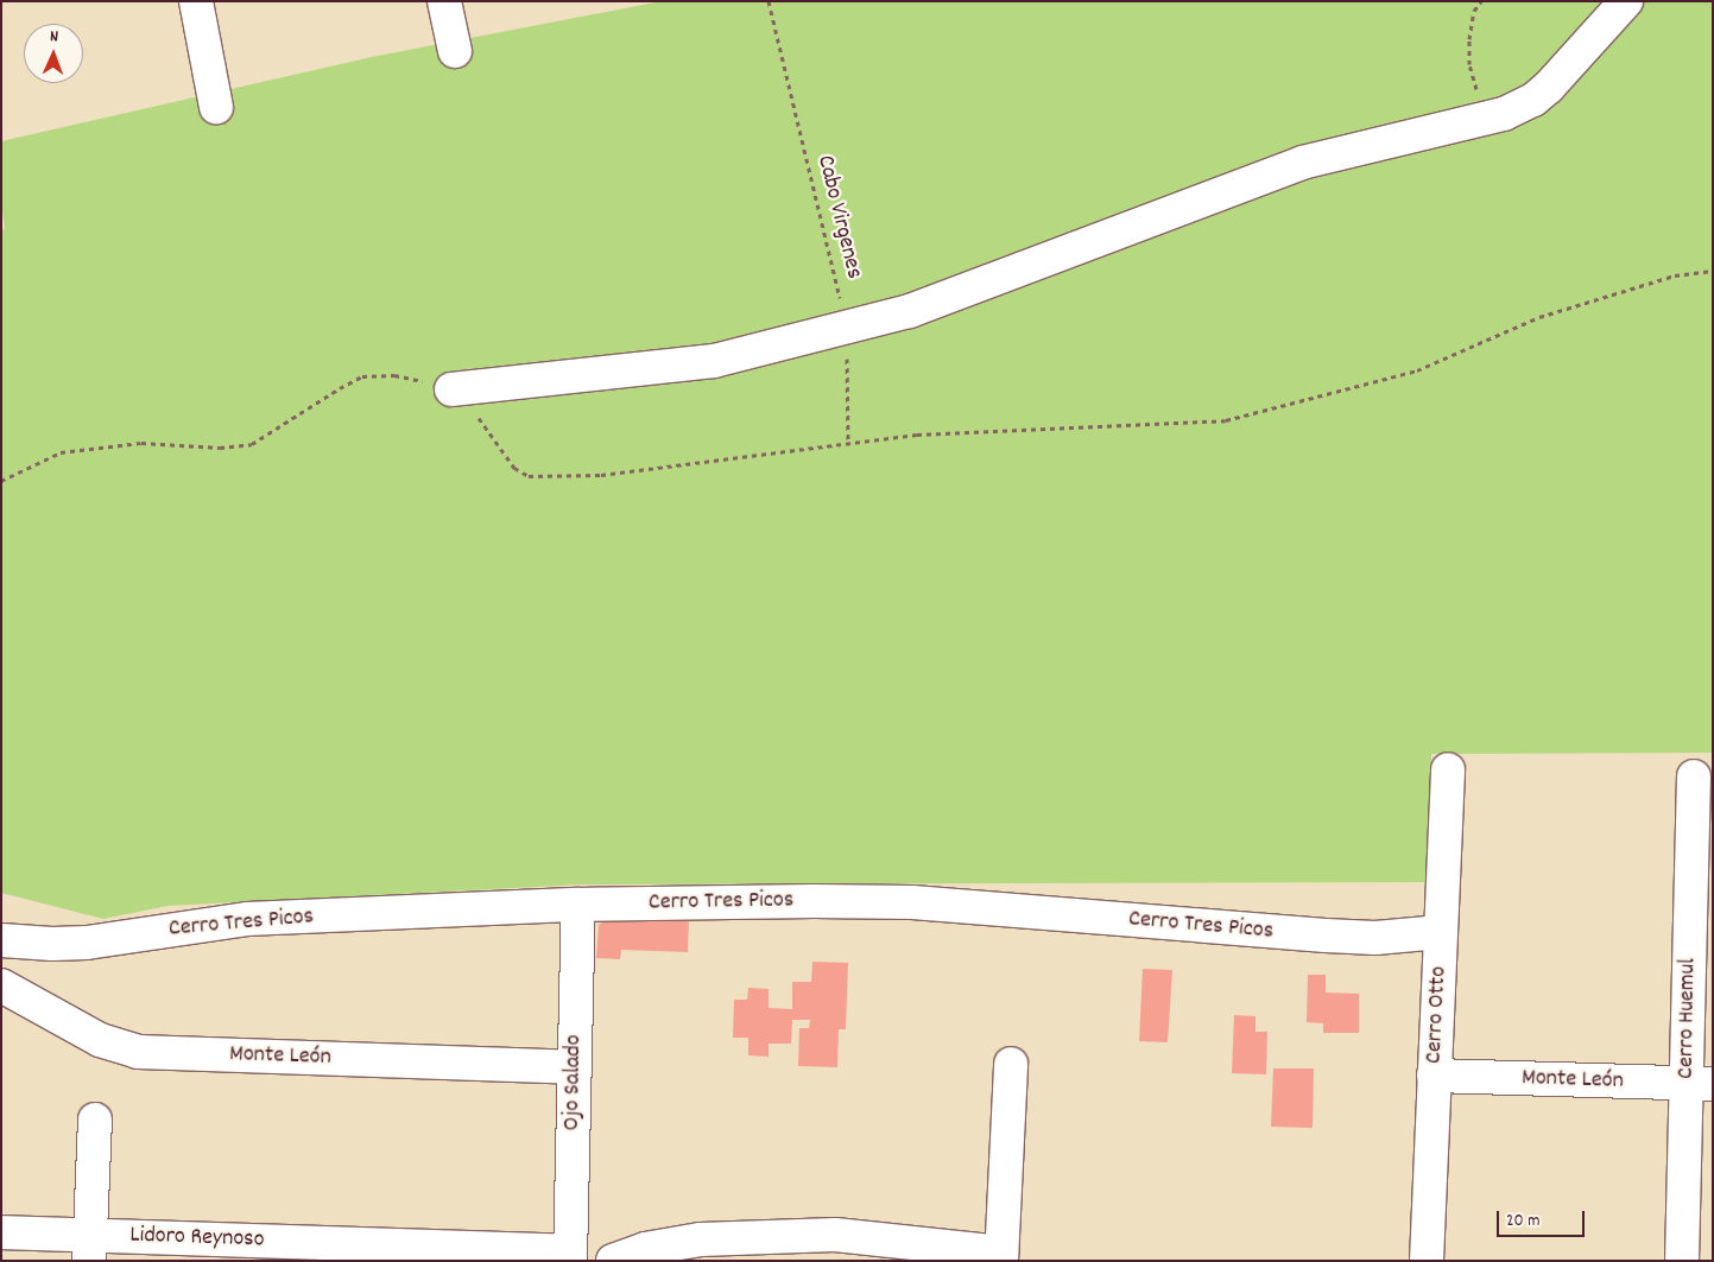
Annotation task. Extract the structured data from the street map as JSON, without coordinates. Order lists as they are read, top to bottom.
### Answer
{
  "streets": {
    "street": [
      "Cerro Tres Picos",
      "Cerro Otto",
      "Cerro Huemul",
      "Monte León",
      "Ojo Salado",
      "Lidoro Reynoso"
    ],
    "path": ["Cabo Virgenes"]
  },
  "crossings": [
    ["Cerro Tres Picos", "Cerro Otto"],
    ["Cerro Tres Picos", "Ojo Salado"],
    ["Cerro Otto", "Monte León"],
    ["Cerro Huemul", "Monte León"],
    ["Monte León", "Ojo Salado"],
    ["Ojo Salado", "Lidoro Reynoso"]
  ],
  "scale_bar": "20 m",
  "north": "top"
}
